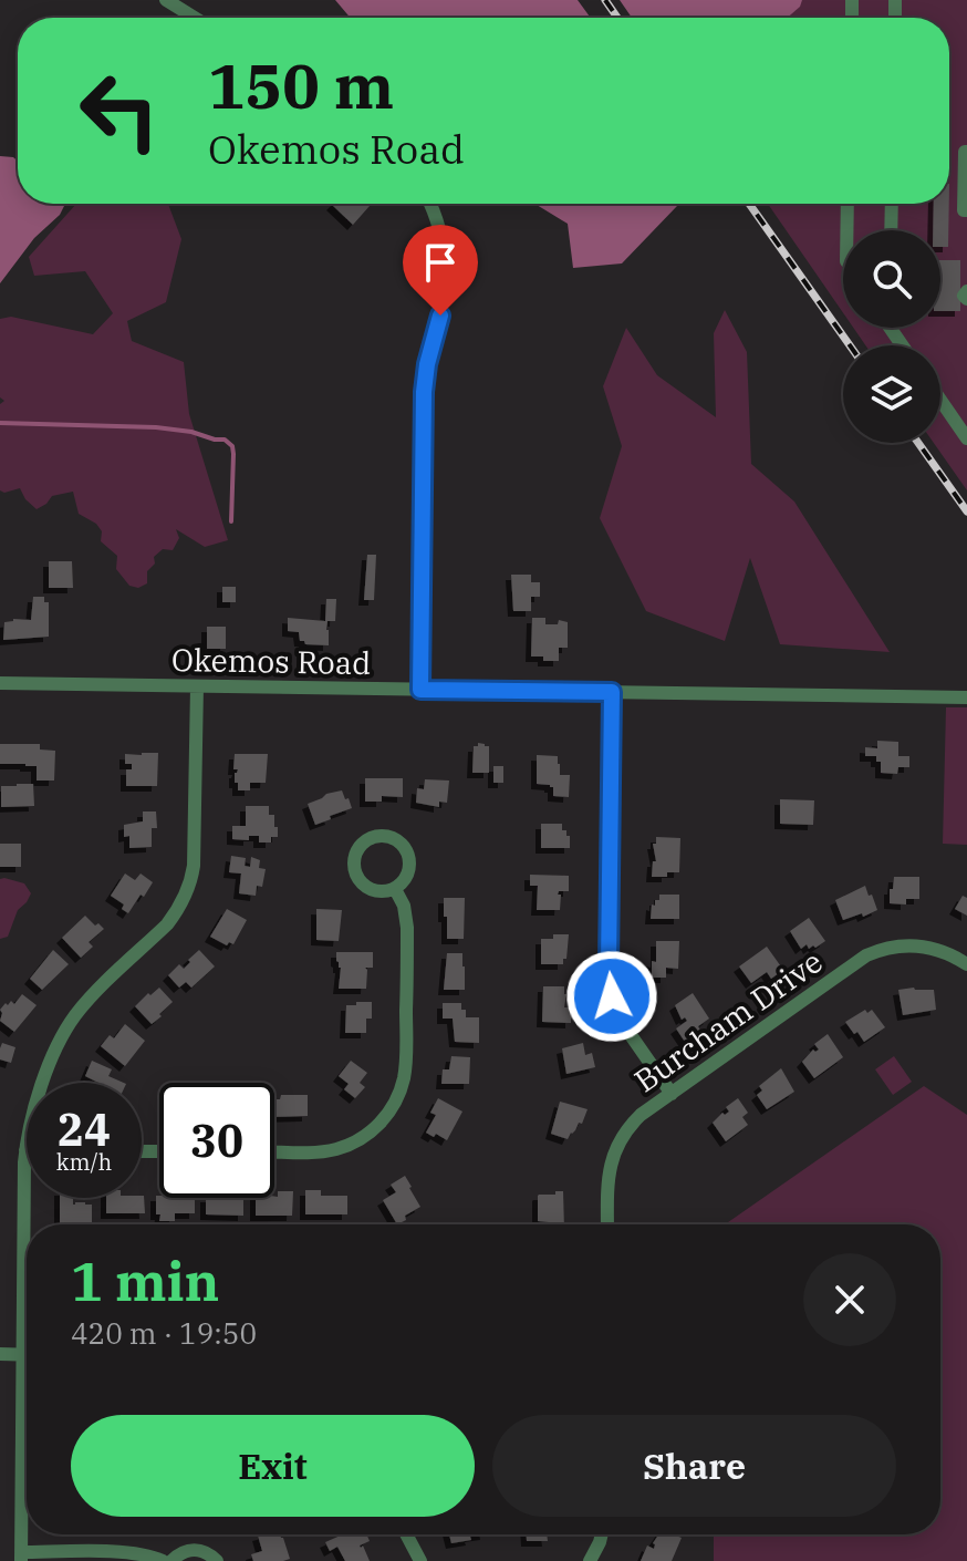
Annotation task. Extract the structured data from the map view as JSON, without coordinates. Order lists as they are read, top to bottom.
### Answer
{
  "streets": {
    "street": ["Okemos Road", "Burcham Drive"]
  },
  "page": {
    "turn": ["150 m", "Okemos Road"],
    "speed": "24 km/h",
    "limit": "30",
    "heading": ["1 min", "420 m · 19:50"],
    "buttons": ["Exit", "Share"]
  }
}
